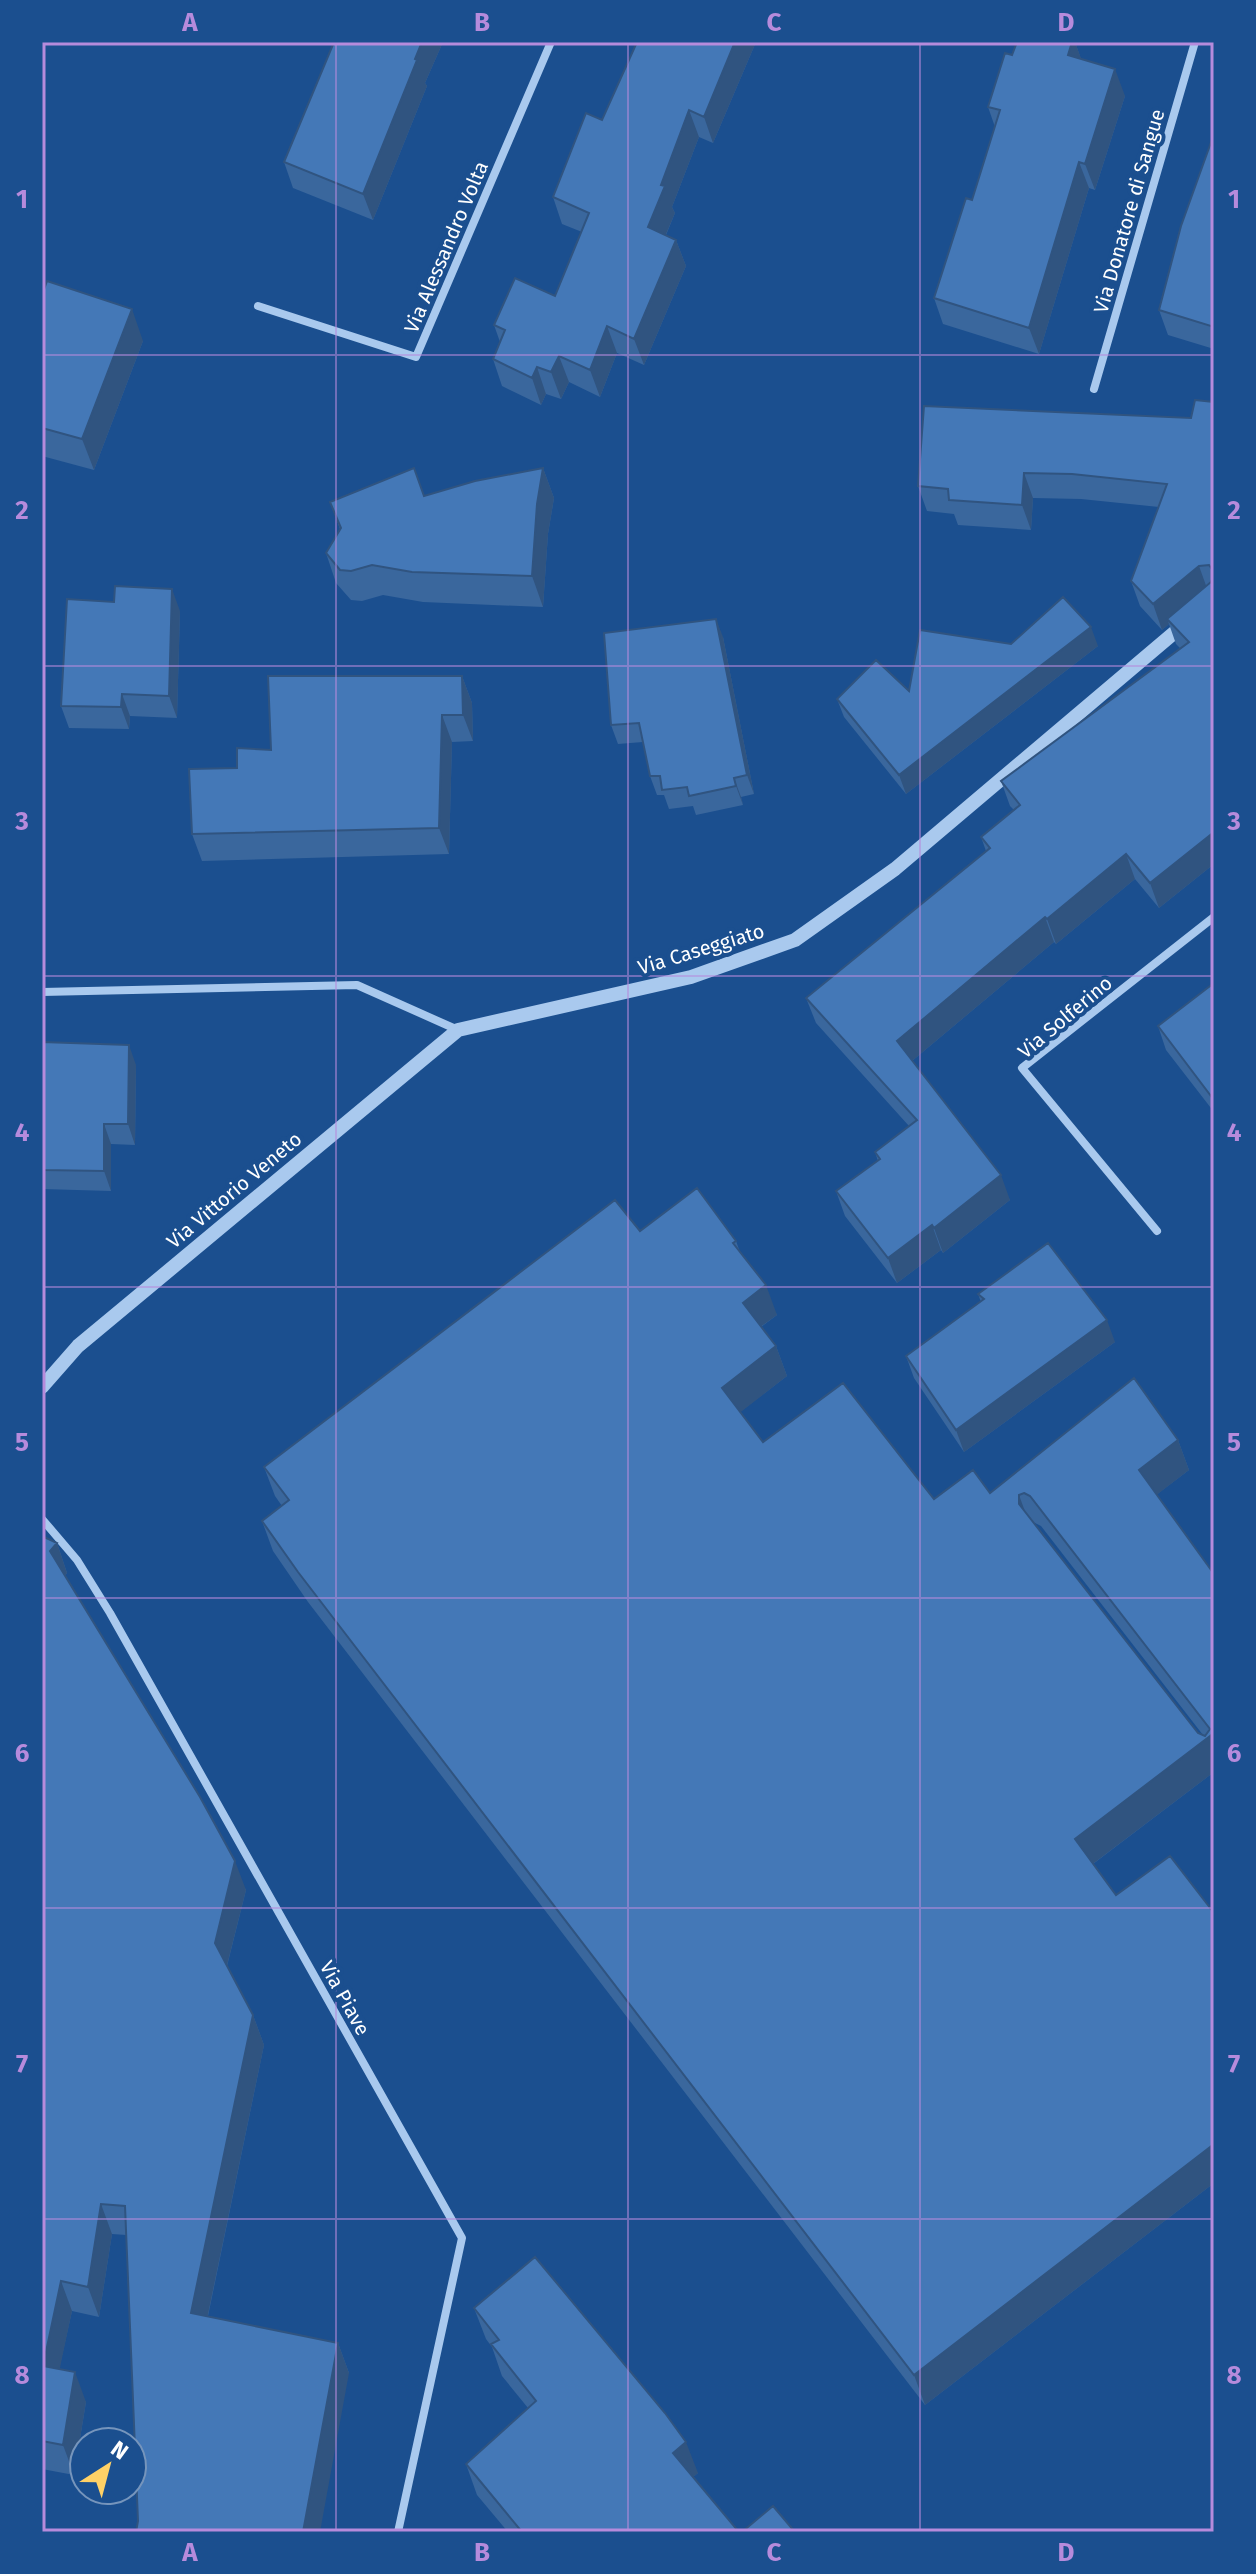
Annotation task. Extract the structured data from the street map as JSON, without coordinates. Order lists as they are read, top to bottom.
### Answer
{
  "streets": {
    "street": [
      "Via Donatore di Sangue",
      "Via Alessandro Volta",
      "Via Caseggiato",
      "Via Solferino",
      "Via Vittorio Veneto",
      "Via Piave"
    ]
  },
  "crossings": [
    ["Via Caseggiato", "Via Vittorio Veneto"]
  ],
  "north": "top right",
  "grid": {
    "columns": [
      "A",
      "B",
      "C",
      "D"
    ],
    "rows": [
      "1",
      "2",
      "3",
      "4",
      "5",
      "6",
      "7",
      "8"
    ]
  }
}
